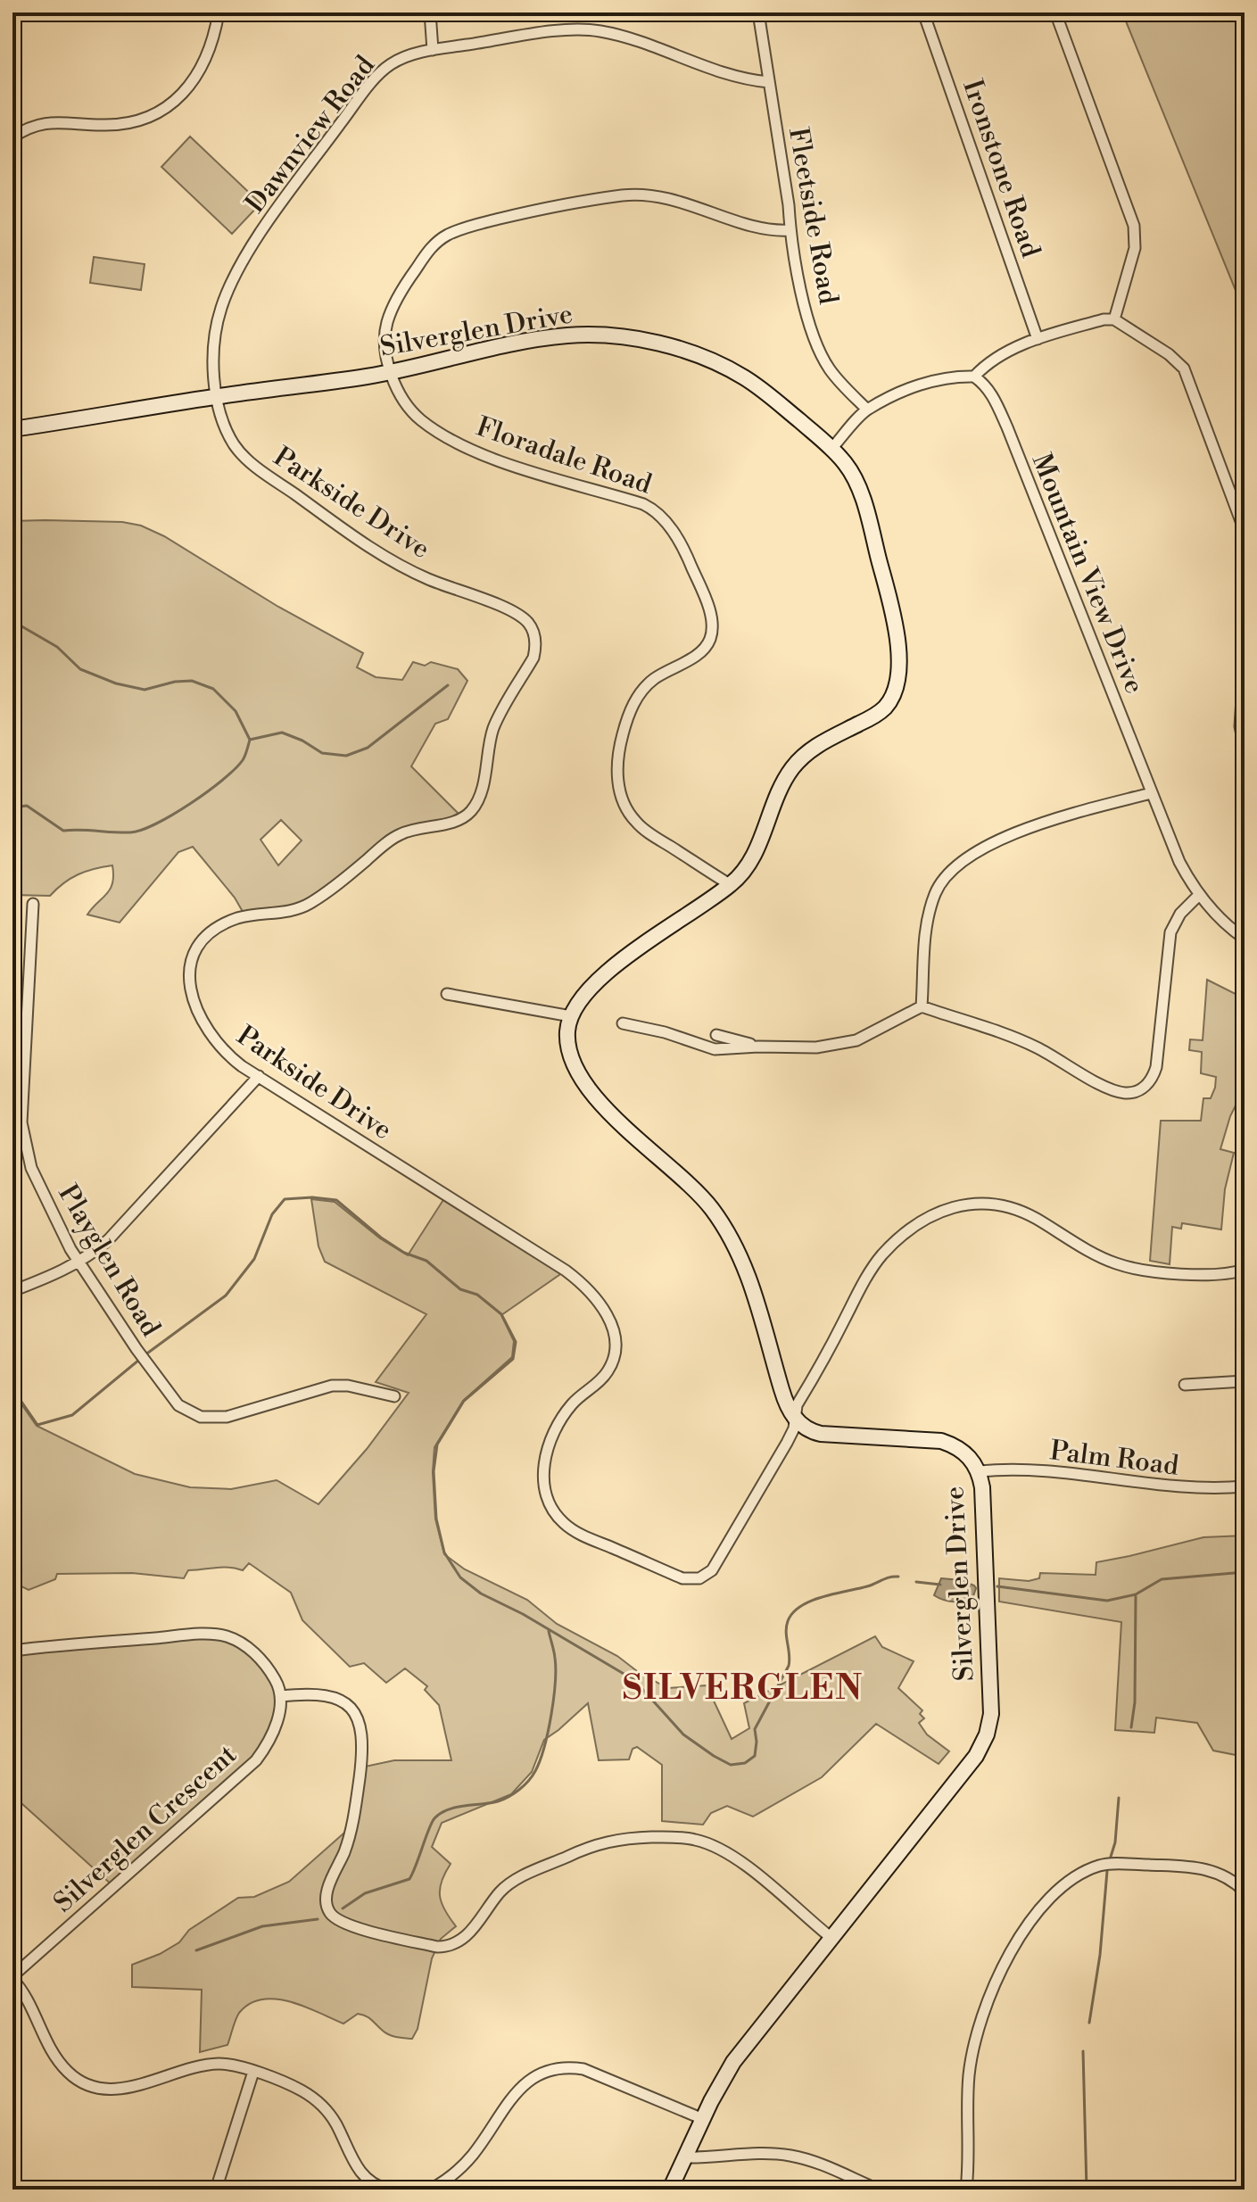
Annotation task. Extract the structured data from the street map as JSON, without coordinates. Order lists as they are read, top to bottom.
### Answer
{
  "streets": {
    "street": [
      "Dawnview Road",
      "Ironstone Road",
      "Fleetside Road",
      "Silverglen Drive",
      "Floradale Road",
      "Parkside Drive",
      "Mountain View Drive",
      "Playglen Road",
      "Palm Road",
      "Silverglen Crescent"
    ]
  },
  "crossings": [
    ["Dawnview Road", "Fleetside Road"],
    ["Dawnview Road", "Silverglen Drive"],
    ["Dawnview Road", "Parkside Drive"],
    ["Fleetside Road", "Floradale Road"],
    ["Silverglen Drive", "Floradale Road"],
    ["Silverglen Drive", "Parkside Drive"],
    ["Silverglen Drive", "Palm Road"]
  ],
  "districts": ["SILVERGLEN"]
}
